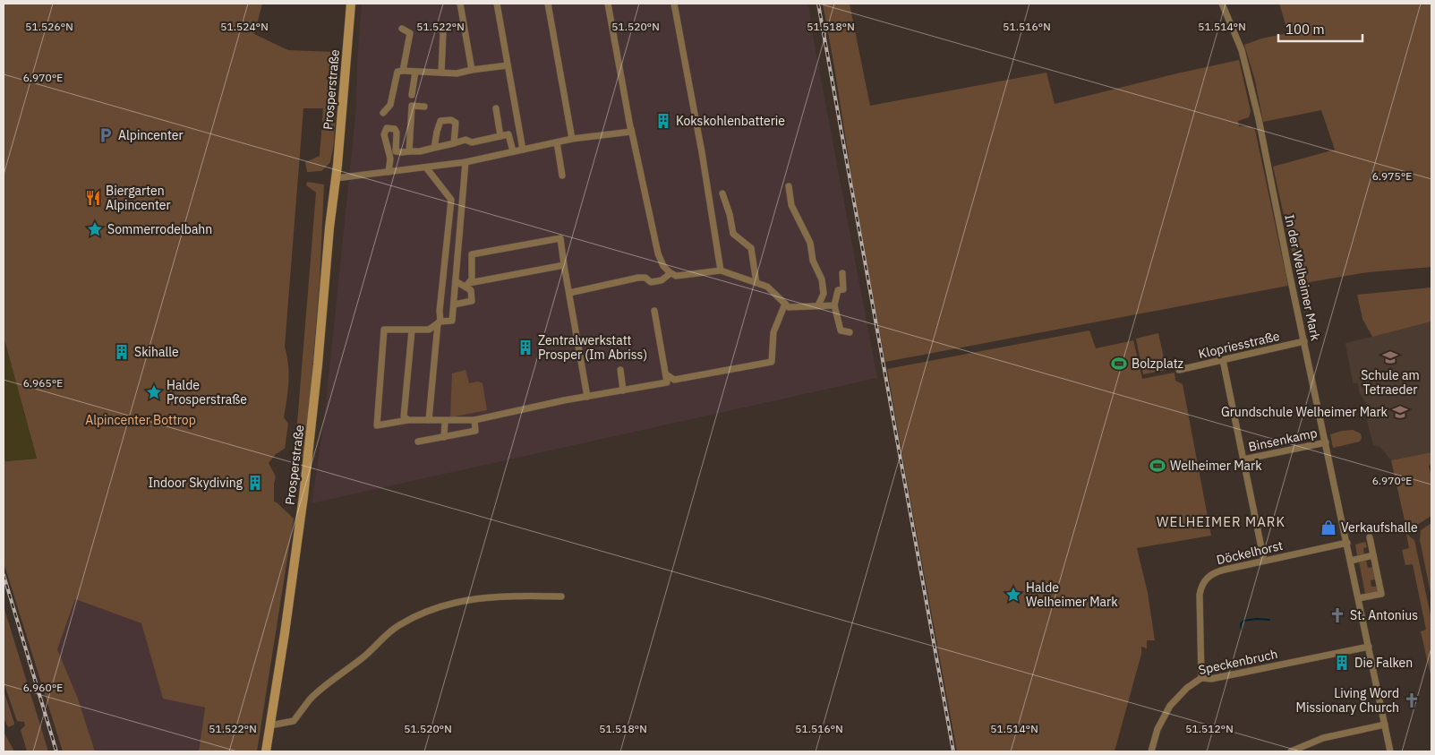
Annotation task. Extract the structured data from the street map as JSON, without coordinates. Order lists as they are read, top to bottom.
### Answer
{
  "streets": {
    "main road": ["Prosperstraße"],
    "street": [
      "In der Welheimer Mark",
      "Klopriesstraße",
      "Binsenkamp",
      "Döckelhorst",
      "Speckenbruch"
    ]
  },
  "crossings": [
    ["In der Welheimer Mark", "Klopriesstraße"],
    ["In der Welheimer Mark", "Binsenkamp"],
    ["In der Welheimer Mark", "Döckelhorst"],
    ["In der Welheimer Mark", "Speckenbruch"],
    ["Döckelhorst", "Speckenbruch"]
  ],
  "districts": ["WELHEIMER MARK"],
  "parks": ["Alpincenter Bottrop"],
  "places": {
    "building": [
      "Kokskohlenbatterie",
      "Zentralwerkstatt Prosper (Im Abriss)",
      "Skihalle",
      "Indoor Skydiving",
      "Die Falken"
    ],
    "parking": ["Alpincenter"],
    "restaurant": ["Biergarten Alpincenter"],
    "place": ["Sommerrodelbahn", "Halde Prosperstraße", "Halde Welheimer Mark"],
    "school or university": ["Schule am Tetraeder", "Grundschule Welheimer Mark"],
    "sports": ["Bolzplatz", "Welheimer Mark"],
    "shop": ["Verkaufshalle"],
    "church": ["St. Antonius", "Living Word Missionary Church"]
  },
  "scale_bar": "100 m",
  "coordinates": [
    "51.526°N",
    "51.524°N",
    "51.522°N",
    "51.520°N",
    "51.518°N",
    "51.516°N",
    "51.514°N",
    "6.970°E",
    "6.975°E",
    "6.965°E",
    "6.960°E",
    "51.512°N"
  ]
}
